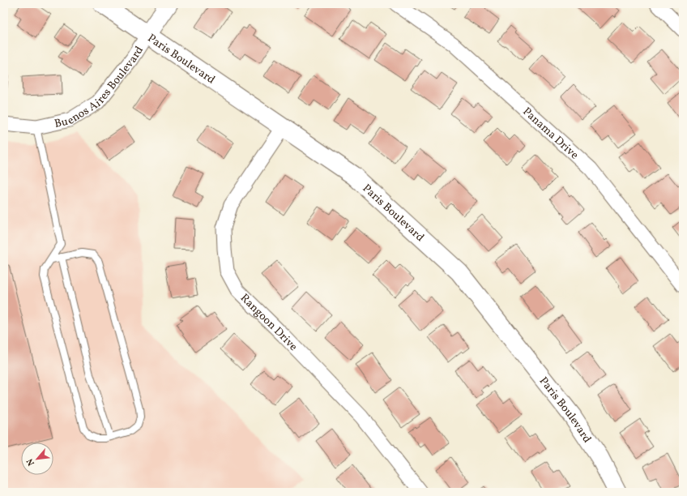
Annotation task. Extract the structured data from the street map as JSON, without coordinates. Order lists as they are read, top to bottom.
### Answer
{
  "streets": {
    "street": [
      "Paris Boulevard",
      "Buenos Aires Boulevard",
      "Panama Drive",
      "Rangoon Drive"
    ]
  },
  "crossings": [
    ["Paris Boulevard", "Buenos Aires Boulevard"],
    ["Paris Boulevard", "Rangoon Drive"]
  ],
  "north": "bottom left"
}
